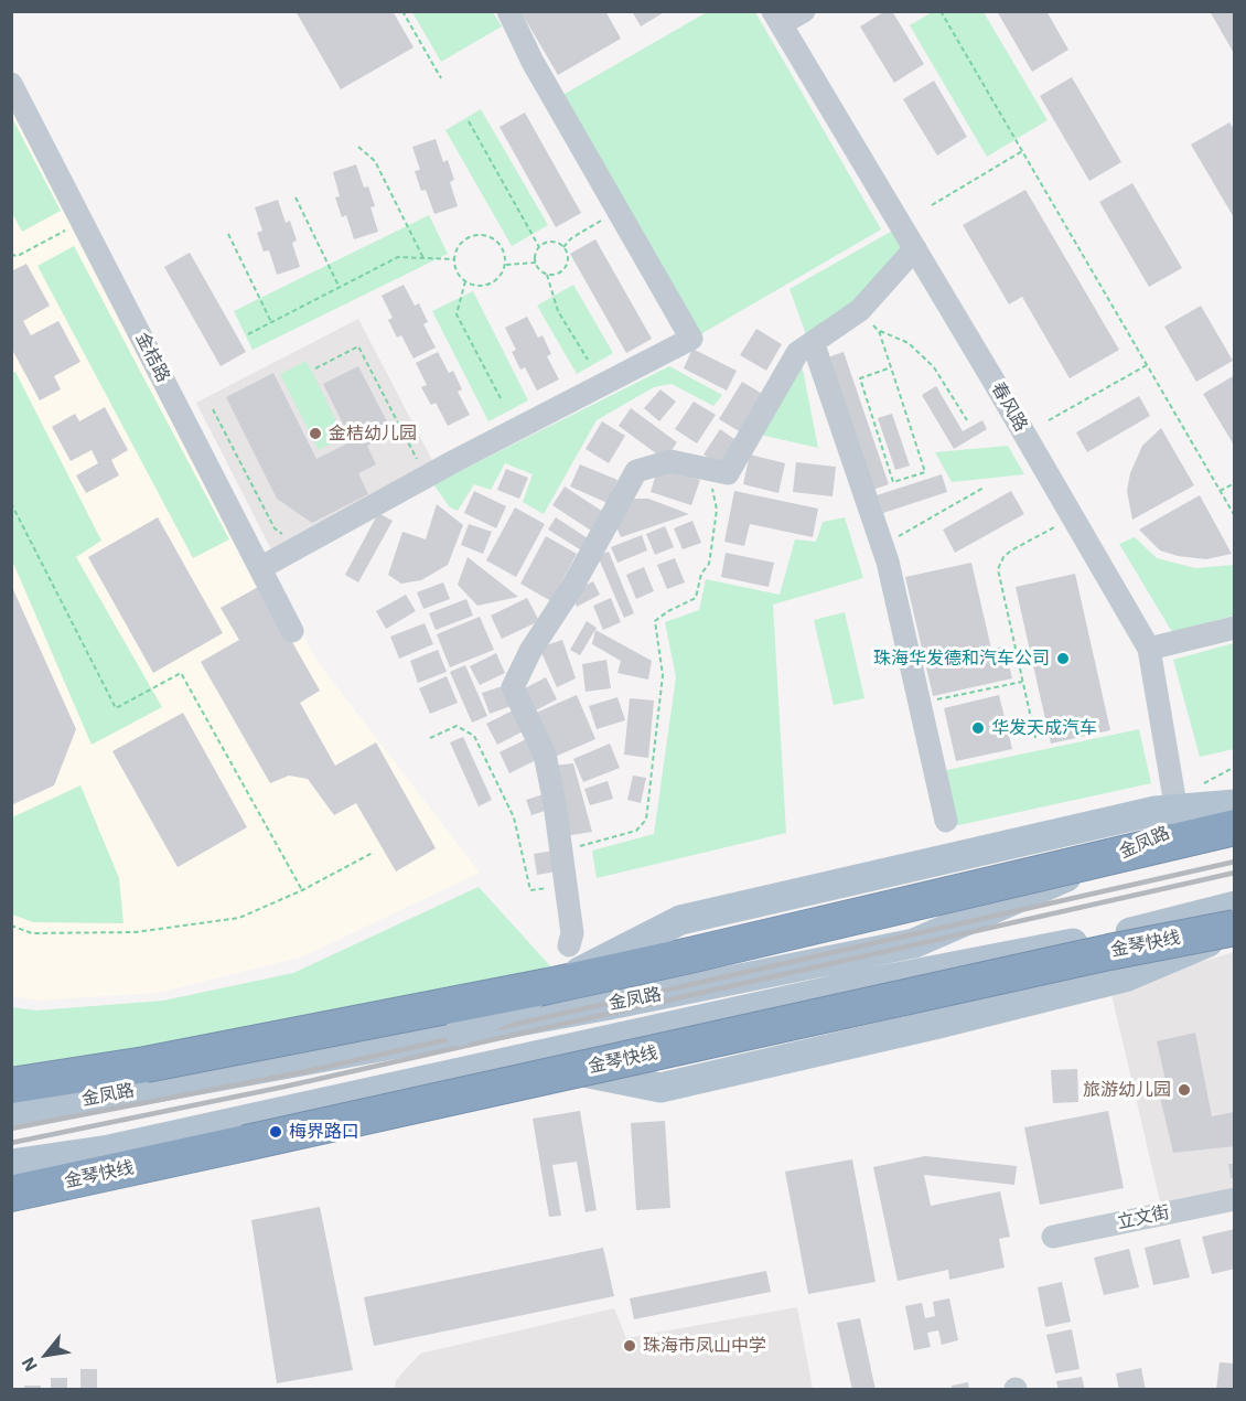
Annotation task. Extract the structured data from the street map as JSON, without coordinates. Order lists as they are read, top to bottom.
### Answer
{
  "streets": {
    "highway": ["金琴快线"],
    "main road": ["金凤路"],
    "street": ["金桔路", "春风路", "立文街"]
  },
  "crossings": [
    ["春风路", "金凤路"]
  ],
  "places": [
    "金桔幼儿园",
    "珠海华发德和汽车公司",
    "华发天成汽车",
    "旅游幼儿园",
    "梅界路口",
    "珠海市凤山中学"
  ],
  "north": "bottom left"
}
